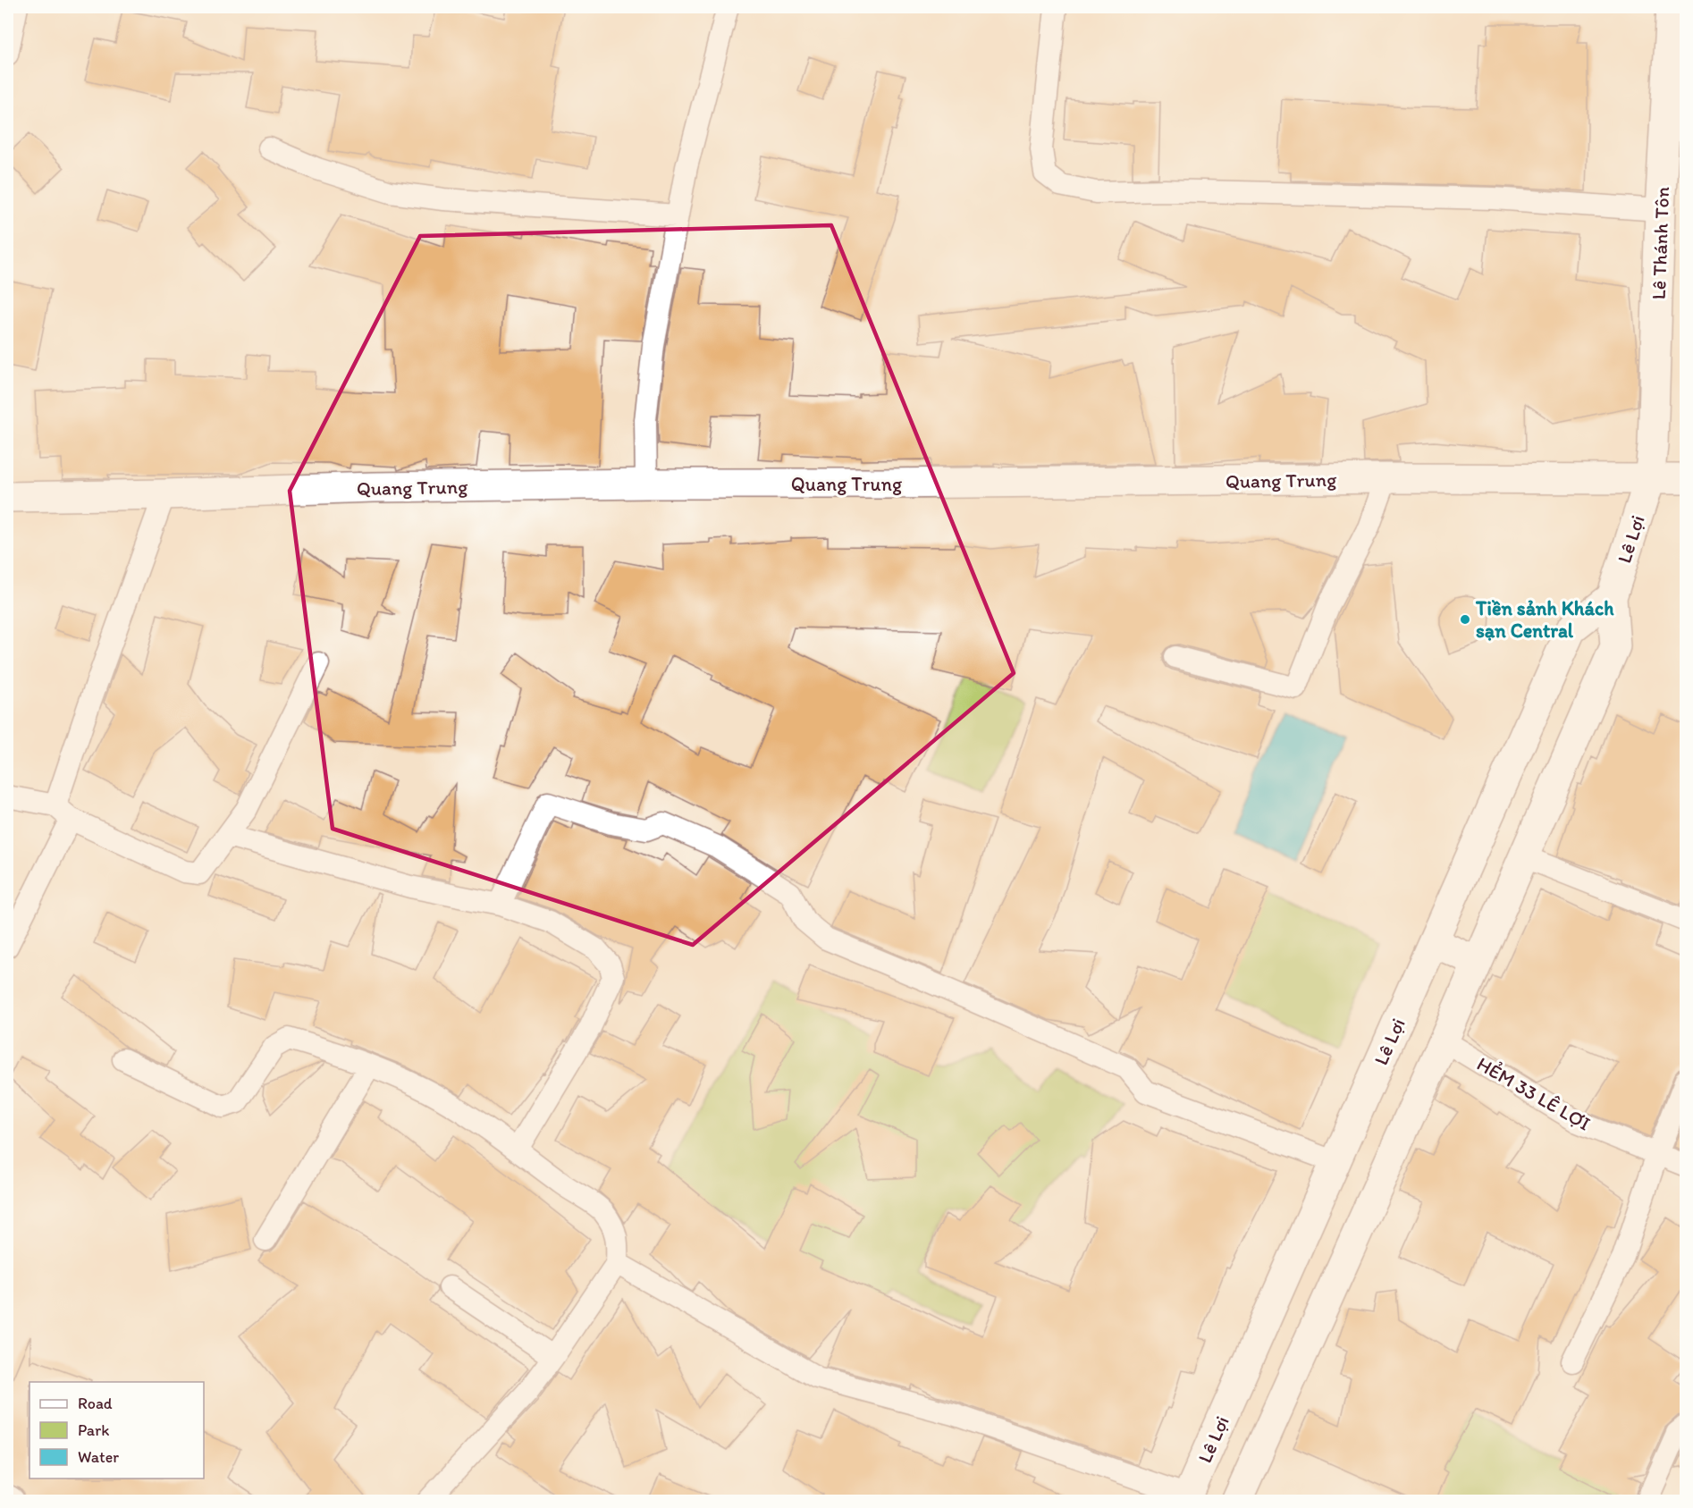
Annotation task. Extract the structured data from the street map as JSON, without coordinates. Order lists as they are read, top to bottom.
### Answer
{
  "streets": {
    "main road": ["Lê Thánh Tôn", "Quang Trung", "Lê Lợi"],
    "street": ["HẺM 33 LÊ LỢI"]
  },
  "crossings": [
    ["Lê Thánh Tôn", "Quang Trung"],
    ["Lê Thánh Tôn", "Lê Lợi"],
    ["Quang Trung", "Lê Lợi"],
    ["Lê Lợi", "HẺM 33 LÊ LỢI"]
  ],
  "places": ["Tiền sảnh Khách sạn Central"],
  "legend": ["Road", "Park", "Water"]
}
